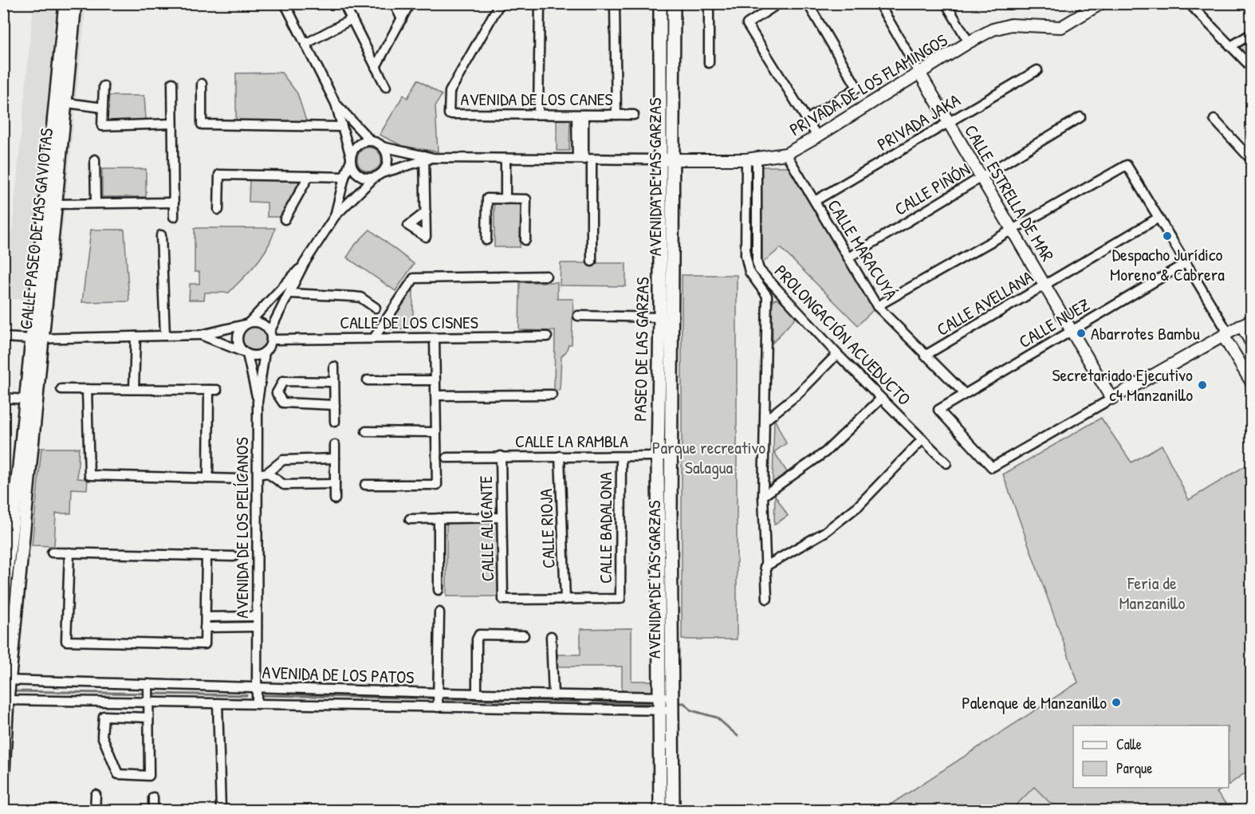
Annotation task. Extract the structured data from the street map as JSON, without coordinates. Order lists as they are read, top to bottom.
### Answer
{
  "streets": {
    "main road": ["AVENIDA DE LAS GARZAS", "CALLE PASEO DE LAS GAVIOTAS", "PASEO DE LAS GARZAS"],
    "street": [
      "PRIVADA DE LOS FLAMINGOS",
      "AVENIDA DE LOS CANES",
      "PRIVADA JAKA",
      "CALLE PIÑÓN",
      "CALLE ESTRELLA DE MAR",
      "CALLE MARACUYÁ",
      "CALLE AVELLANA",
      "CALLE DE LOS CISNES",
      "CALLE NUEZ",
      "PROLONGACIÓN ACUEDUCTO",
      "CALLE LA RAMBLA",
      "AVENIDA DE LOS PELÍCANOS",
      "CALLE BADALONA",
      "CALLE ALICANTE",
      "CALLE RIOJA",
      "AVENIDA DE LOS PATOS"
    ]
  },
  "crossings": [
    ["PRIVADA DE LOS FLAMINGOS", "AVENIDA DE LAS GARZAS"],
    ["PRIVADA DE LOS FLAMINGOS", "CALLE ESTRELLA DE MAR"],
    ["PRIVADA DE LOS FLAMINGOS", "CALLE MARACUYÁ"],
    ["PRIVADA DE LOS FLAMINGOS", "PROLONGACIÓN ACUEDUCTO"],
    ["PRIVADA DE LOS FLAMINGOS", "PASEO DE LAS GARZAS"],
    ["PRIVADA JAKA", "CALLE ESTRELLA DE MAR"],
    ["PRIVADA JAKA", "CALLE MARACUYÁ"],
    ["AVENIDA DE LAS GARZAS", "CALLE LA RAMBLA"],
    ["AVENIDA DE LAS GARZAS", "AVENIDA DE LOS PATOS"],
    ["CALLE PIÑÓN", "CALLE ESTRELLA DE MAR"],
    ["CALLE PIÑÓN", "CALLE MARACUYÁ"],
    ["CALLE ESTRELLA DE MAR", "CALLE AVELLANA"],
    ["CALLE ESTRELLA DE MAR", "CALLE NUEZ"],
    ["CALLE PASEO DE LAS GAVIOTAS", "AVENIDA DE LOS PATOS"],
    ["CALLE MARACUYÁ", "CALLE AVELLANA"],
    ["CALLE MARACUYÁ", "CALLE NUEZ"],
    ["CALLE DE LOS CISNES", "AVENIDA DE LOS PELÍCANOS"],
    ["PASEO DE LAS GARZAS", "CALLE LA RAMBLA"],
    ["PASEO DE LAS GARZAS", "AVENIDA DE LOS PATOS"],
    ["CALLE LA RAMBLA", "CALLE BADALONA"],
    ["CALLE LA RAMBLA", "CALLE ALICANTE"],
    ["CALLE LA RAMBLA", "CALLE RIOJA"],
    ["AVENIDA DE LOS PELÍCANOS", "AVENIDA DE LOS PATOS"],
    ["CALLE BADALONA", "CALLE ALICANTE"],
    ["CALLE BADALONA", "CALLE RIOJA"],
    ["CALLE ALICANTE", "CALLE RIOJA"]
  ],
  "parks": ["Parque recreativo Salagua", "Feria de Manzanillo"],
  "places": [
    "Despacho Jurídico Moreno & Cabrera",
    "Abarrotes Bambu",
    "Secretariado Ejecutivo c4 Manzanillo",
    "Palenque de Manzanillo"
  ],
  "legend": ["Calle", "Parque"]
}
